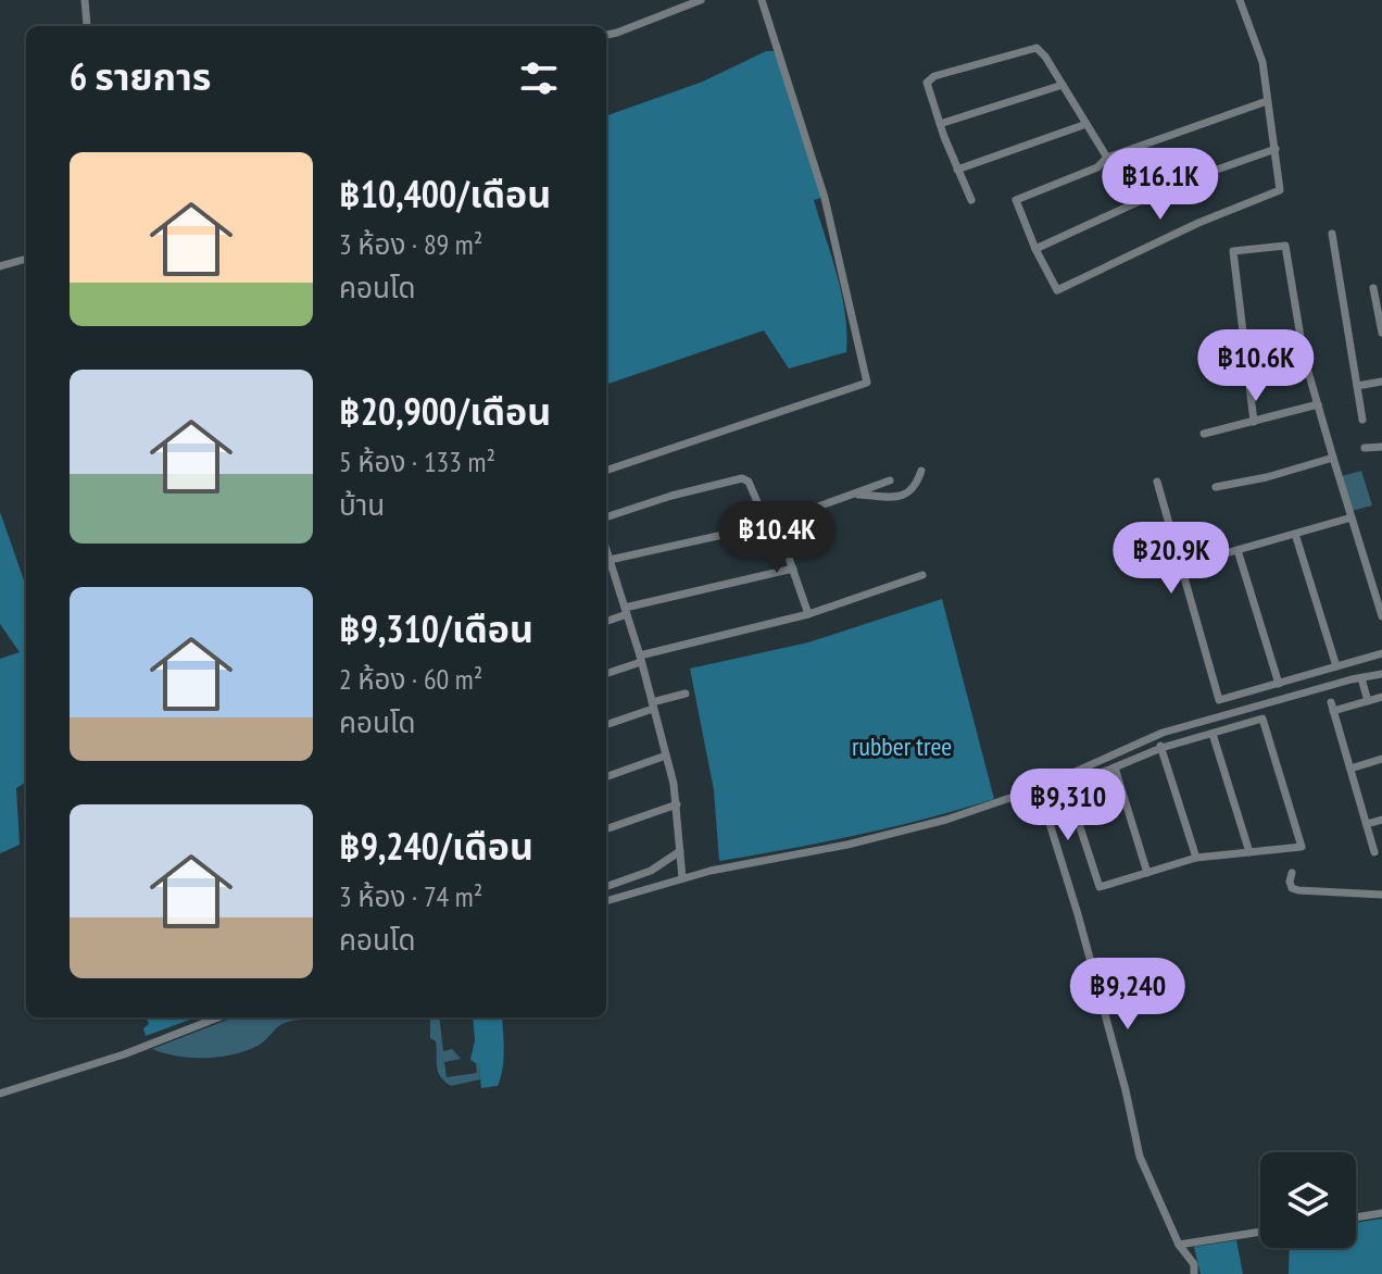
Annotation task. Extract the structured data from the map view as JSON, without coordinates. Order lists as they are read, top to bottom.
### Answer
{
  "parks": ["rubber tree"],
  "page": {
    "heading": "6 รายการ",
    "list": [
      {
        "name": "฿10,400/เดือน",
        "note": "3 ห้อง · 89 m² · คอนโด"
      },
      {
        "name": "฿20,900/เดือน",
        "note": "5 ห้อง · 133 m² · บ้าน"
      },
      {
        "name": "฿9,310/เดือน",
        "note": "2 ห้อง · 60 m² · คอนโด"
      },
      {
        "name": "฿9,240/เดือน",
        "note": "3 ห้อง · 74 m² · คอนโด"
      }
    ],
    "price": [
      "฿16.1K",
      "฿10.6K",
      "฿10.4K",
      "฿20.9K",
      "฿9,310",
      "฿9,240"
    ]
  }
}
